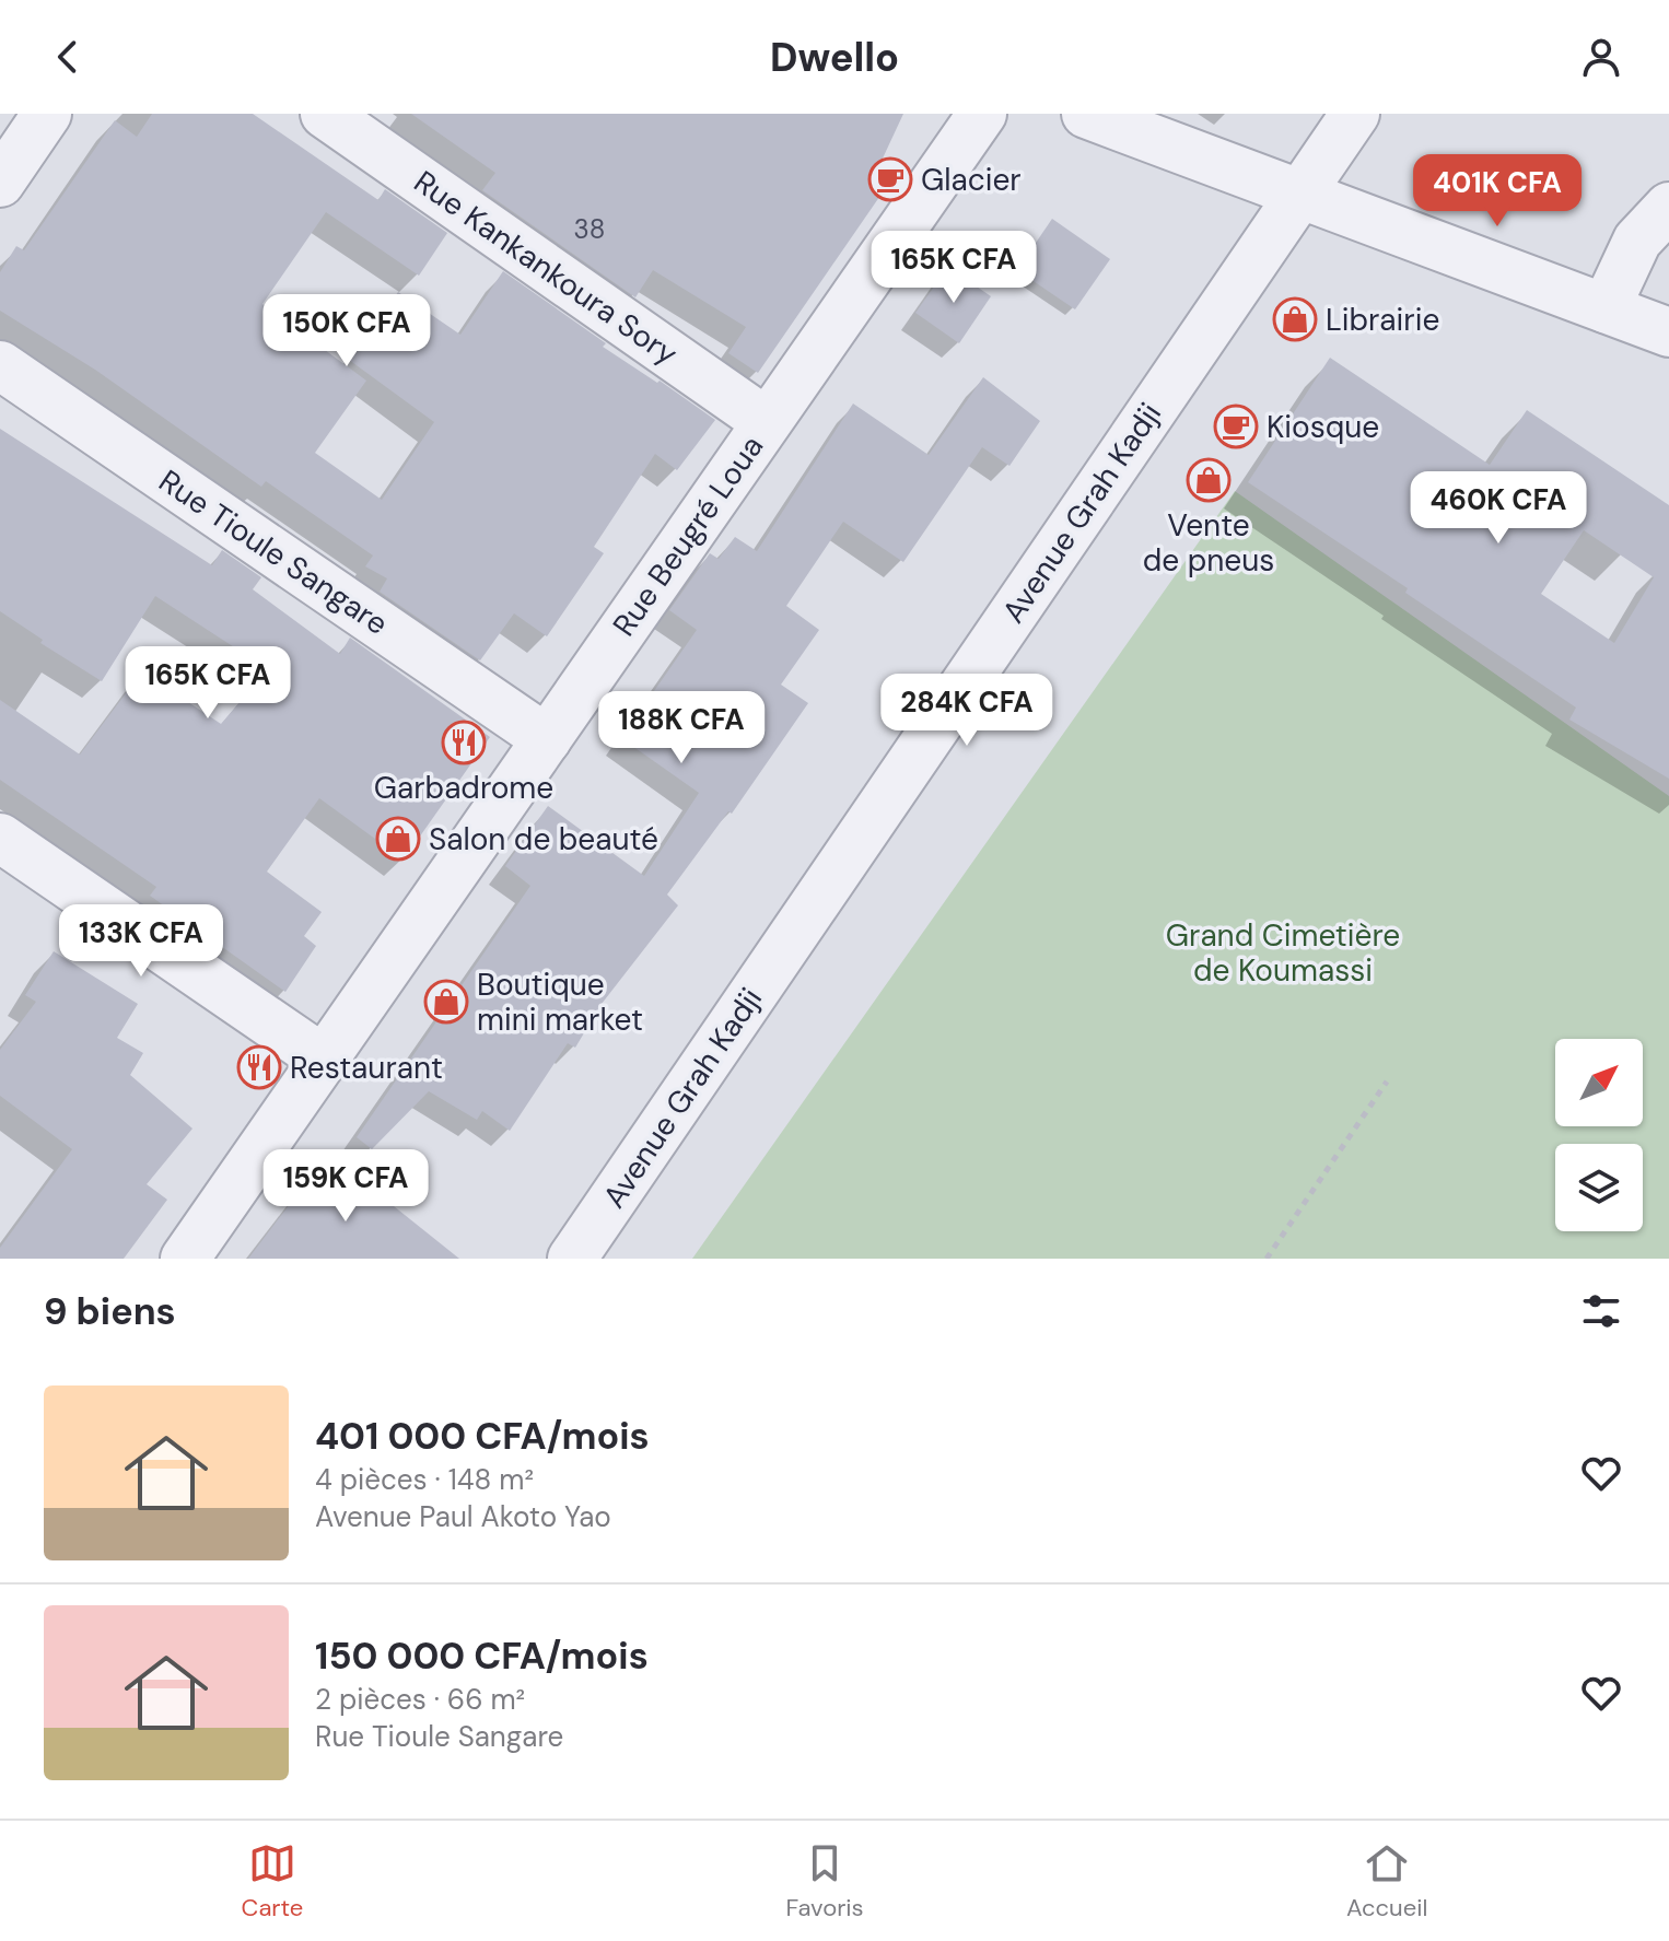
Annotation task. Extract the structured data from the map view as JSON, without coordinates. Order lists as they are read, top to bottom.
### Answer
{
  "streets": {
    "street": [
      "Rue Kankankoura Sory",
      "Avenue Grah Kadji",
      "Rue Beugré Loua",
      "Rue Tioule Sangare"
    ]
  },
  "crossings": [
    ["Rue Kankankoura Sory", "Rue Beugré Loua"],
    ["Rue Beugré Loua", "Rue Tioule Sangare"]
  ],
  "parks": ["Grand Cimetière de Koumassi"],
  "places": {
    "cafe": ["Glacier", "Kiosque"],
    "shop": [
      "Librairie",
      "Vente de pneus",
      "Salon de beauté",
      "Boutique mini market"
    ],
    "restaurant": ["Garbadrome", "Restaurant"]
  },
  "house_numbers": ["38"],
  "north": "top right",
  "page": {
    "header": "Dwello",
    "price": [
      "401K CFA",
      "165K CFA",
      "150K CFA",
      "460K CFA",
      "165K CFA",
      "284K CFA",
      "188K CFA",
      "133K CFA",
      "159K CFA"
    ],
    "heading": "9 biens",
    "list": [
      {
        "name": "401 000 CFA/mois",
        "note": "4 pièces · 148 m² · Avenue Paul Akoto Yao"
      },
      {
        "name": "150 000 CFA/mois",
        "note": "2 pièces · 66 m² · Rue Tioule Sangare"
      }
    ],
    "tabs": ["Carte", "Favoris", "Accueil"]
  }
}
